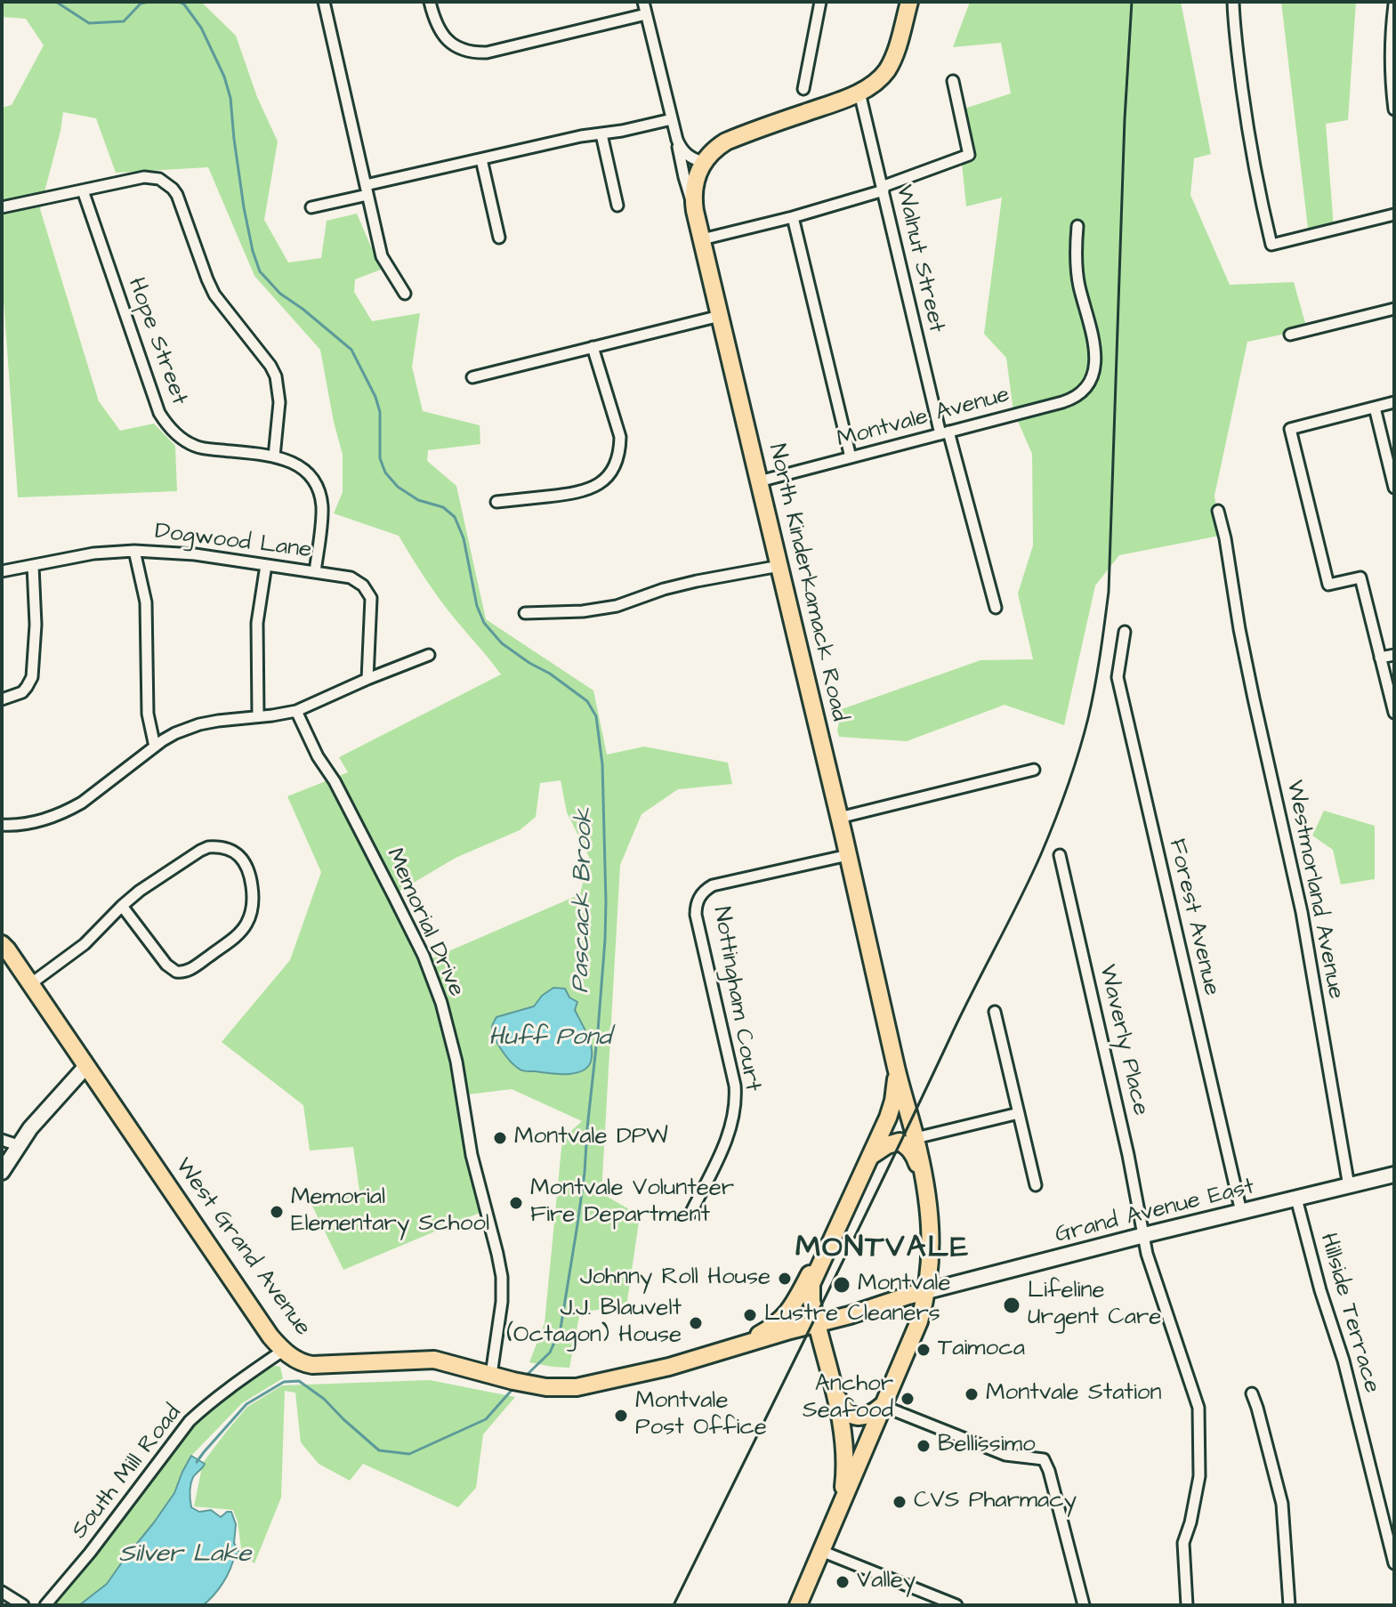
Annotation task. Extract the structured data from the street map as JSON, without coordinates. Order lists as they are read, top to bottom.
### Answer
{
  "streets": {
    "main road": ["North Kinderkamack Road", "Grand Avenue East", "West Grand Avenue"],
    "street": [
      "Walnut Street",
      "Hope Street",
      "Montvale Avenue",
      "Dogwood Lane",
      "Westmorland Avenue",
      "Forest Avenue",
      "Memorial Drive",
      "Nottingham Court",
      "Waverly Place",
      "Hillside Terrace",
      "South Mill Road"
    ]
  },
  "crossings": [
    ["Walnut Street", "Montvale Avenue"],
    ["Hope Street", "Dogwood Lane"],
    ["Montvale Avenue", "North Kinderkamack Road"],
    ["North Kinderkamack Road", "Nottingham Court"],
    ["North Kinderkamack Road", "Grand Avenue East"],
    ["North Kinderkamack Road", "West Grand Avenue"],
    ["Westmorland Avenue", "Grand Avenue East"],
    ["Forest Avenue", "Grand Avenue East"],
    ["Memorial Drive", "West Grand Avenue"],
    ["Waverly Place", "Grand Avenue East"],
    ["Grand Avenue East", "West Grand Avenue"],
    ["Grand Avenue East", "Hillside Terrace"],
    ["West Grand Avenue", "South Mill Road"]
  ],
  "districts": ["MONTVALE"],
  "water": ["Pascack Brook", "Huff Pond", "Silver Lake"],
  "places": [
    "Montvale DPW",
    "Montvale Volunteer Fire Department",
    "Memorial Elementary School",
    "Johnny Roll House",
    "Montvale",
    "Lifeline Urgent Care",
    "Lustre Cleaners",
    "J.J. Blauvelt (Octagon) House",
    "Taimoca",
    "Montvale Station",
    "Anchor Seafood",
    "Montvale Post Office",
    "Bellissimo",
    "CVS Pharmacy",
    "Valley"
  ]
}
